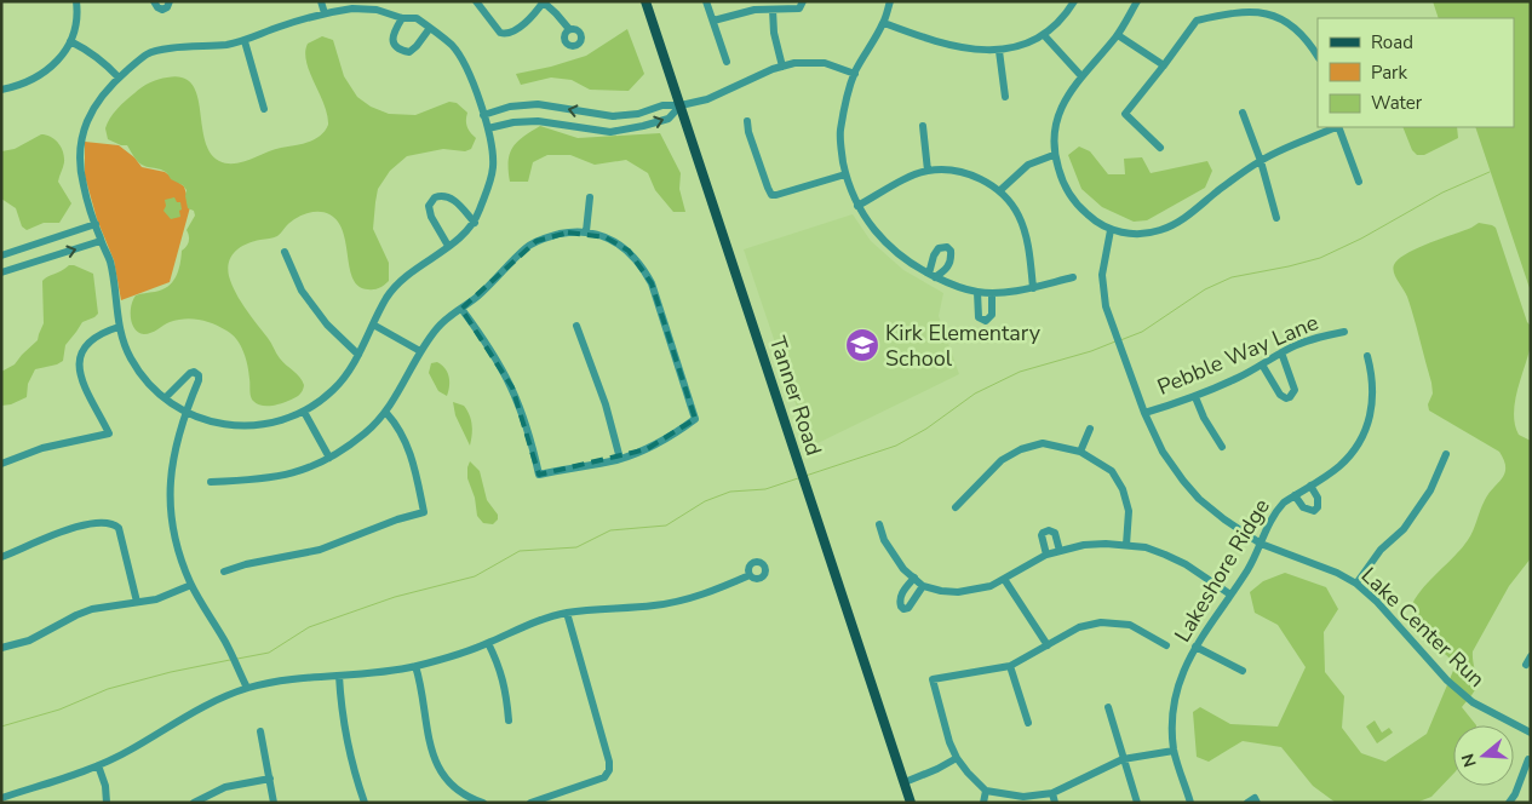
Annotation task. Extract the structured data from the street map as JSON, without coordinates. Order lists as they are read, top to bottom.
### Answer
{
  "streets": {
    "main road": ["Tanner Road"],
    "street": ["Pebble Way Lane", "Lakeshore Ridge", "Lake Center Run"]
  },
  "crossings": [
    ["Pebble Way Lane", "Lake Center Run"],
    ["Lakeshore Ridge", "Lake Center Run"]
  ],
  "places": {
    "school or university": ["Kirk Elementary School"]
  },
  "legend": ["Road", "Park", "Water"],
  "north": "left"
}
